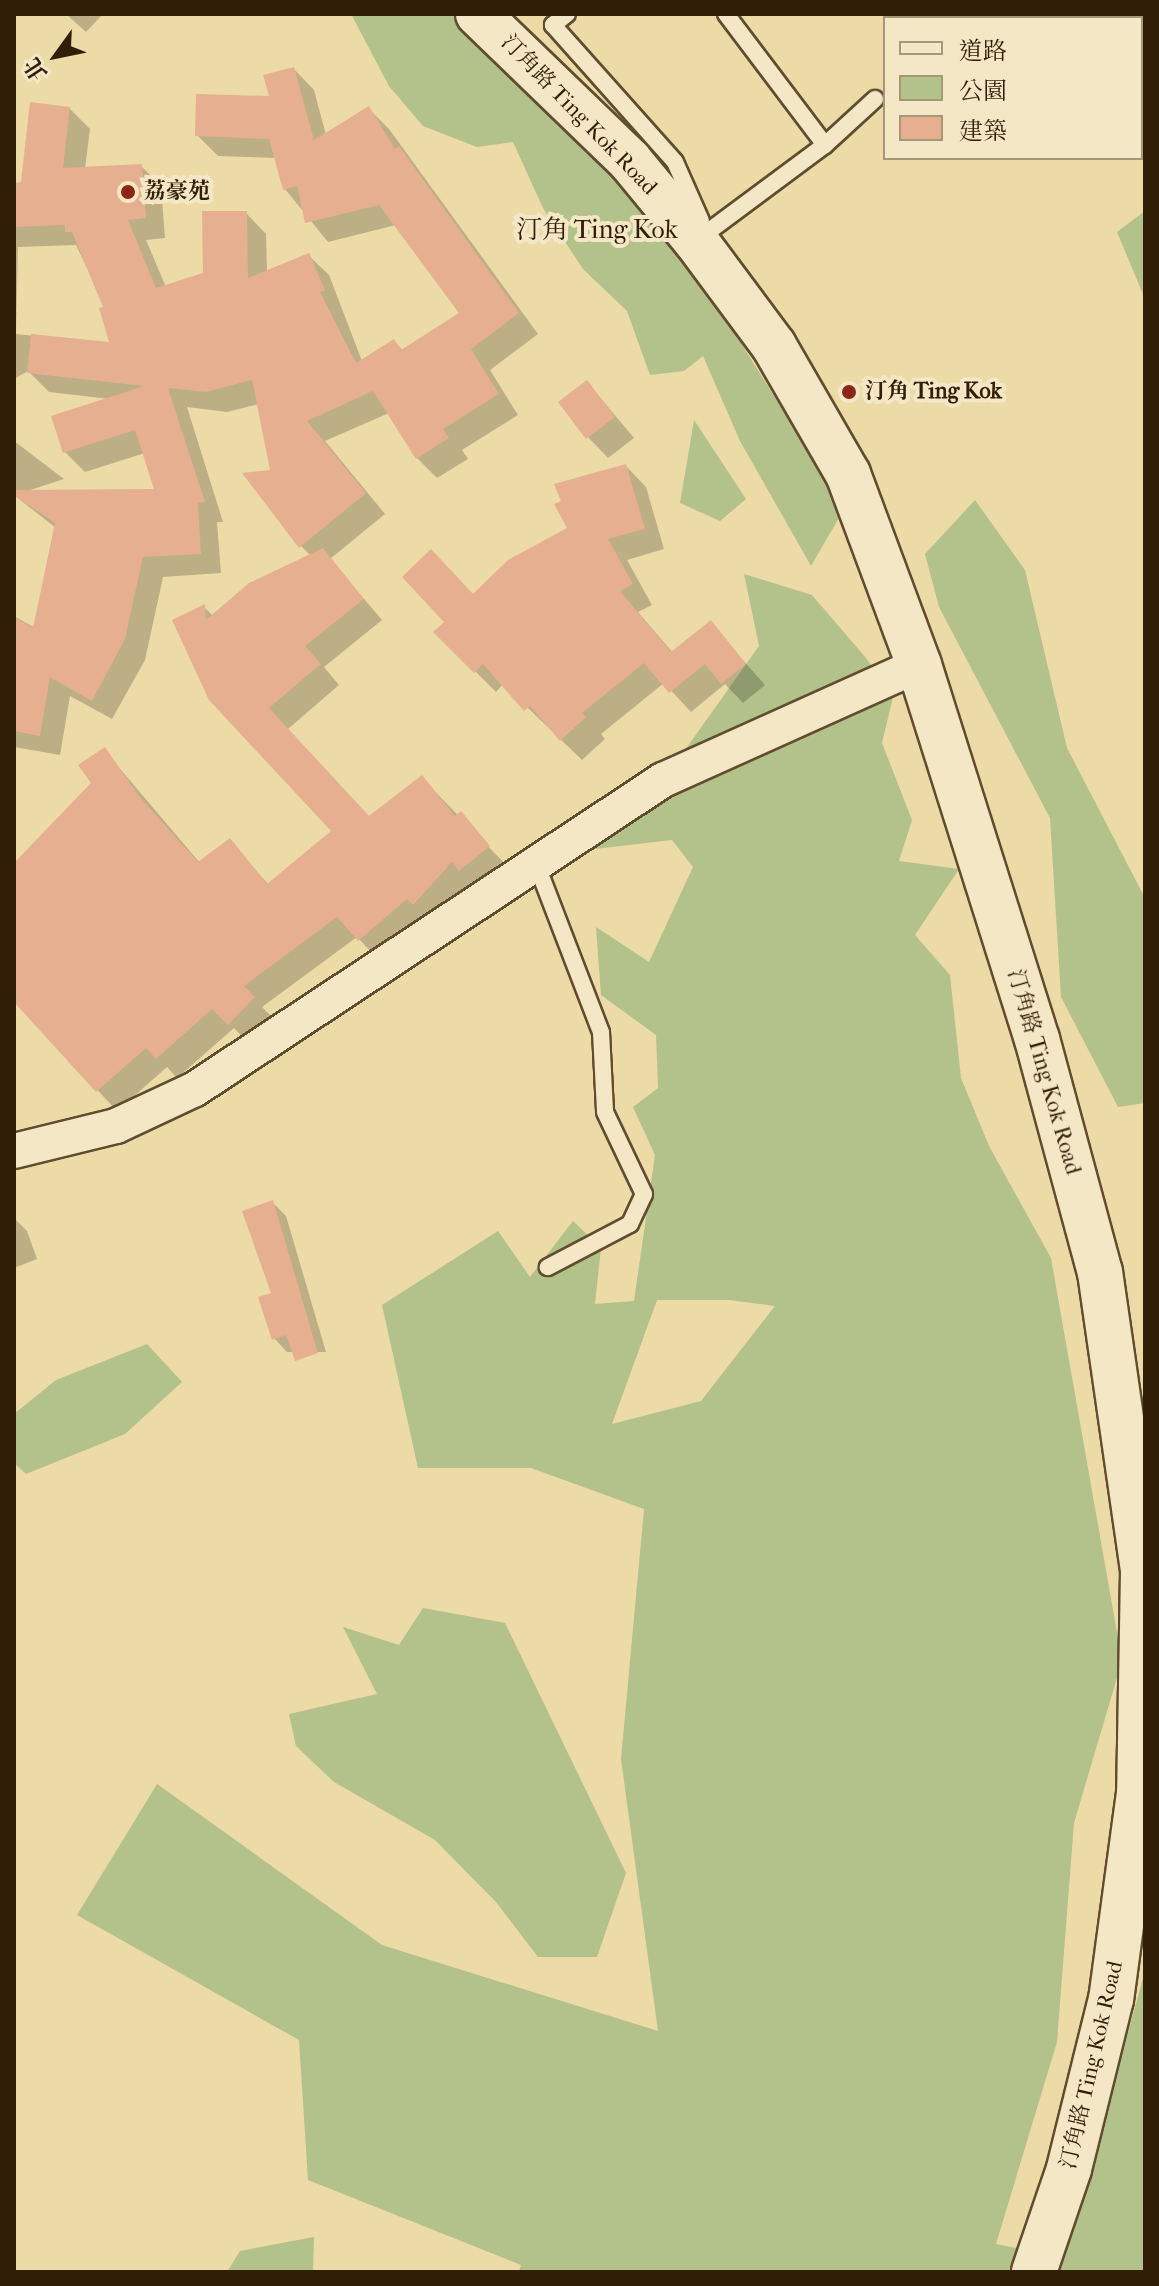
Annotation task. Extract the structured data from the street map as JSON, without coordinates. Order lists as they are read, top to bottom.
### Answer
{
  "streets": {
    "main road": ["汀角路 Ting Kok Road"]
  },
  "districts": ["汀角 Ting Kok"],
  "places": ["荔豪苑", "汀角 Ting Kok"],
  "legend": ["道路", "公園", "建築"],
  "north": "bottom left"
}
